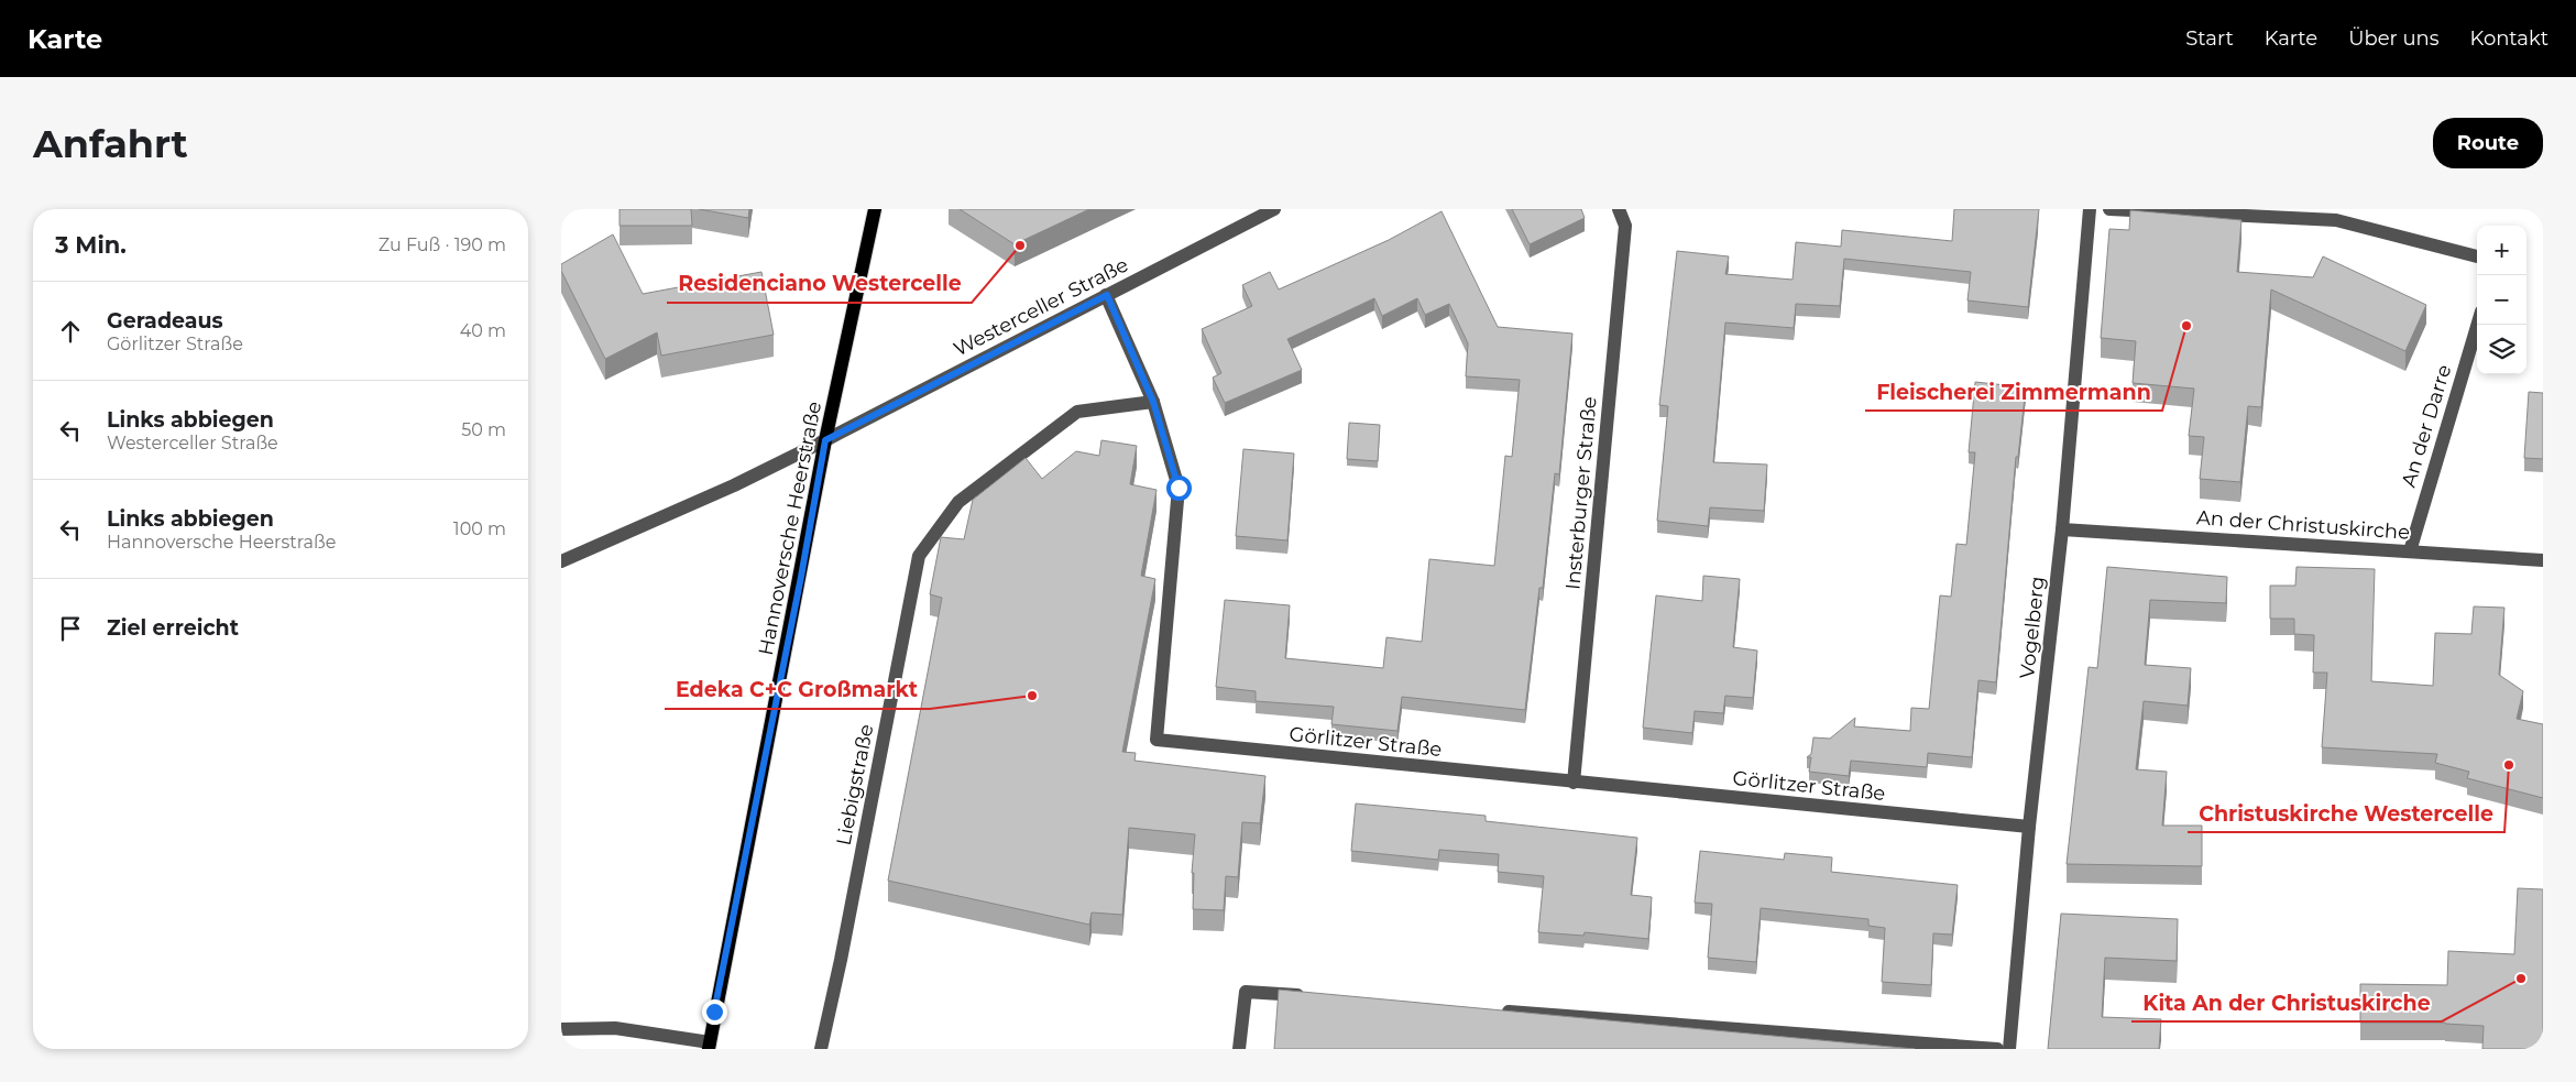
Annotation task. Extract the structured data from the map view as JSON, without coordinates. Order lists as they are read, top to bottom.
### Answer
{
  "streets": {
    "main road": ["Hannoversche Heerstraße"],
    "street": [
      "Westerceller Straße",
      "An der Darre",
      "Insterburger Straße",
      "An der Christuskirche",
      "Vogelberg",
      "Görlitzer Straße",
      "Liebigstraße"
    ]
  },
  "crossings": [
    ["Westerceller Straße", "Hannoversche Heerstraße"],
    ["Westerceller Straße", "Görlitzer Straße"],
    ["An der Darre", "An der Christuskirche"],
    ["Insterburger Straße", "Görlitzer Straße"],
    ["An der Christuskirche", "Vogelberg"],
    ["Vogelberg", "Görlitzer Straße"],
    ["Görlitzer Straße", "Liebigstraße"]
  ],
  "places": [
    "Residenciano Westercelle",
    "Fleischerei Zimmermann",
    "Edeka C+C Großmarkt",
    "Christuskirche Westercelle",
    "Kita An der Christuskirche"
  ],
  "page": {
    "header": "Karte",
    "nav": [
      "Start",
      "Karte",
      "Über uns",
      "Kontakt"
    ],
    "buttons": "Route",
    "title": "Anfahrt",
    "heading": ["3 Min.", "Zu Fuß · 190 m"],
    "map_buttons": ["+", "−"],
    "list": [
      ["Geradeaus", "Görlitzer Straße", "40 m"],
      ["Links abbiegen", "Westerceller Straße", "50 m"],
      ["Links abbiegen", "Hannoversche Heerstraße", "100 m"],
      "Ziel erreicht"
    ]
  }
}
